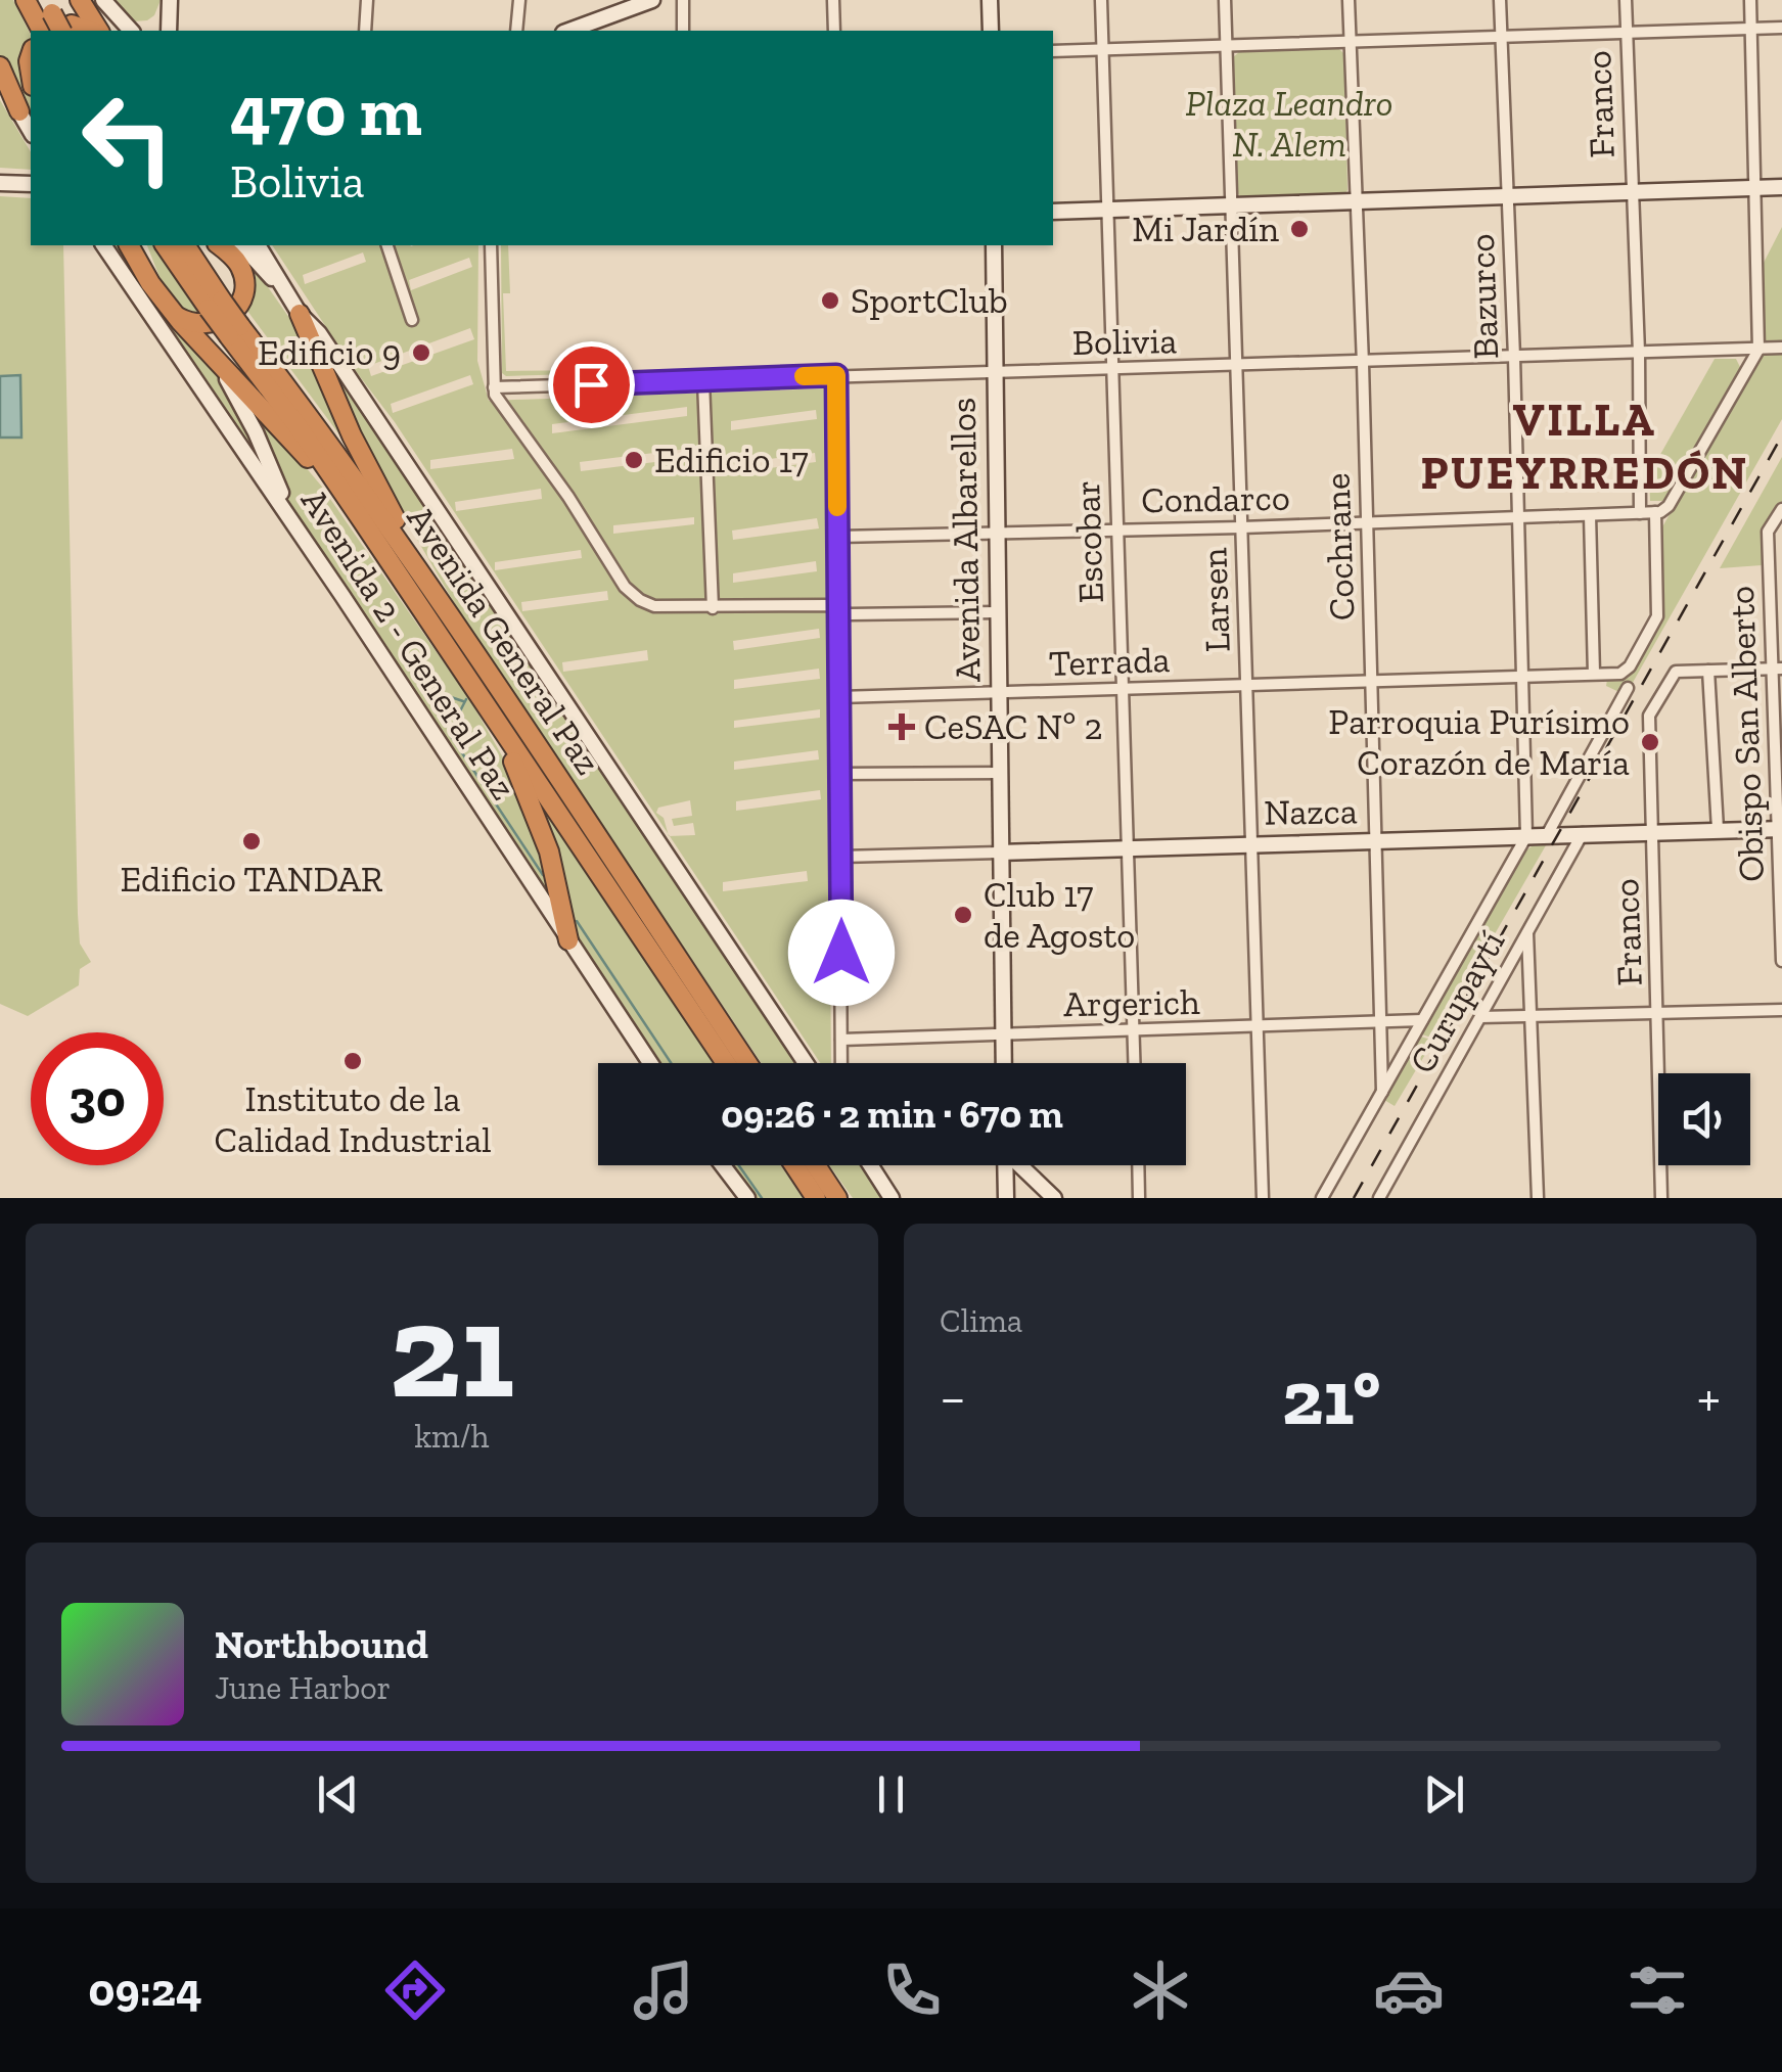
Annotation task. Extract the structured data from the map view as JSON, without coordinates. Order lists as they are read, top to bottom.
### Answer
{
  "streets": {
    "highway": ["Avenida General Paz"],
    "street": [
      "Franco",
      "Bazurco",
      "Bolivia",
      "Condarco",
      "Avenida Albarellos",
      "Escobar",
      "Cochrane",
      "Larsen",
      "Avenida 2 - General Paz",
      "Terrada",
      "Obispo San Alberto",
      "Nazca",
      "Curupaytí",
      "Argerich"
    ]
  },
  "crossings": [
    ["Franco", "Bolivia"],
    ["Franco", "Condarco"],
    ["Franco", "Nazca"],
    ["Bazurco", "Bolivia"],
    ["Bazurco", "Condarco"],
    ["Bazurco", "Terrada"],
    ["Bazurco", "Nazca"],
    ["Bazurco", "Curupaytí"],
    ["Bolivia", "Avenida Albarellos"],
    ["Bolivia", "Escobar"],
    ["Bolivia", "Cochrane"],
    ["Bolivia", "Larsen"],
    ["Condarco", "Avenida Albarellos"],
    ["Condarco", "Escobar"],
    ["Condarco", "Cochrane"],
    ["Condarco", "Larsen"],
    ["Condarco", "Terrada"],
    ["Avenida Albarellos", "Terrada"],
    ["Avenida Albarellos", "Nazca"],
    ["Avenida Albarellos", "Argerich"],
    ["Escobar", "Terrada"],
    ["Escobar", "Nazca"],
    ["Escobar", "Argerich"],
    ["Cochrane", "Terrada"],
    ["Cochrane", "Nazca"],
    ["Cochrane", "Curupaytí"],
    ["Cochrane", "Argerich"],
    ["Larsen", "Terrada"],
    ["Larsen", "Nazca"],
    ["Larsen", "Argerich"],
    ["Obispo San Alberto", "Nazca"],
    ["Nazca", "Curupaytí"],
    ["Curupaytí", "Argerich"]
  ],
  "districts": ["VILLA PUEYRREDÓN"],
  "parks": ["Plaza Leandro N. Alem"],
  "places": {
    "other": [
      "Mi Jardín",
      "SportClub",
      "Edificio 9",
      "Edificio 17",
      "Parroquia Purísimo Corazón de María",
      "Edificio TANDAR",
      "Club 17 de Agosto",
      "Instituto de la Calidad Industrial"
    ],
    "health": ["CeSAC Nº 2"]
  },
  "page": {
    "turn": ["470 m", "Bolivia"],
    "limit": "30",
    "trip": "09:26 · 2 min · 670 m",
    "tile": [
      ["21", "km/h"],
      "Clima"
    ],
    "heat": ["−", "21°", "+"],
    "song": ["Northbound", "June Harbor"],
    "tabs": "09:24"
  }
}
